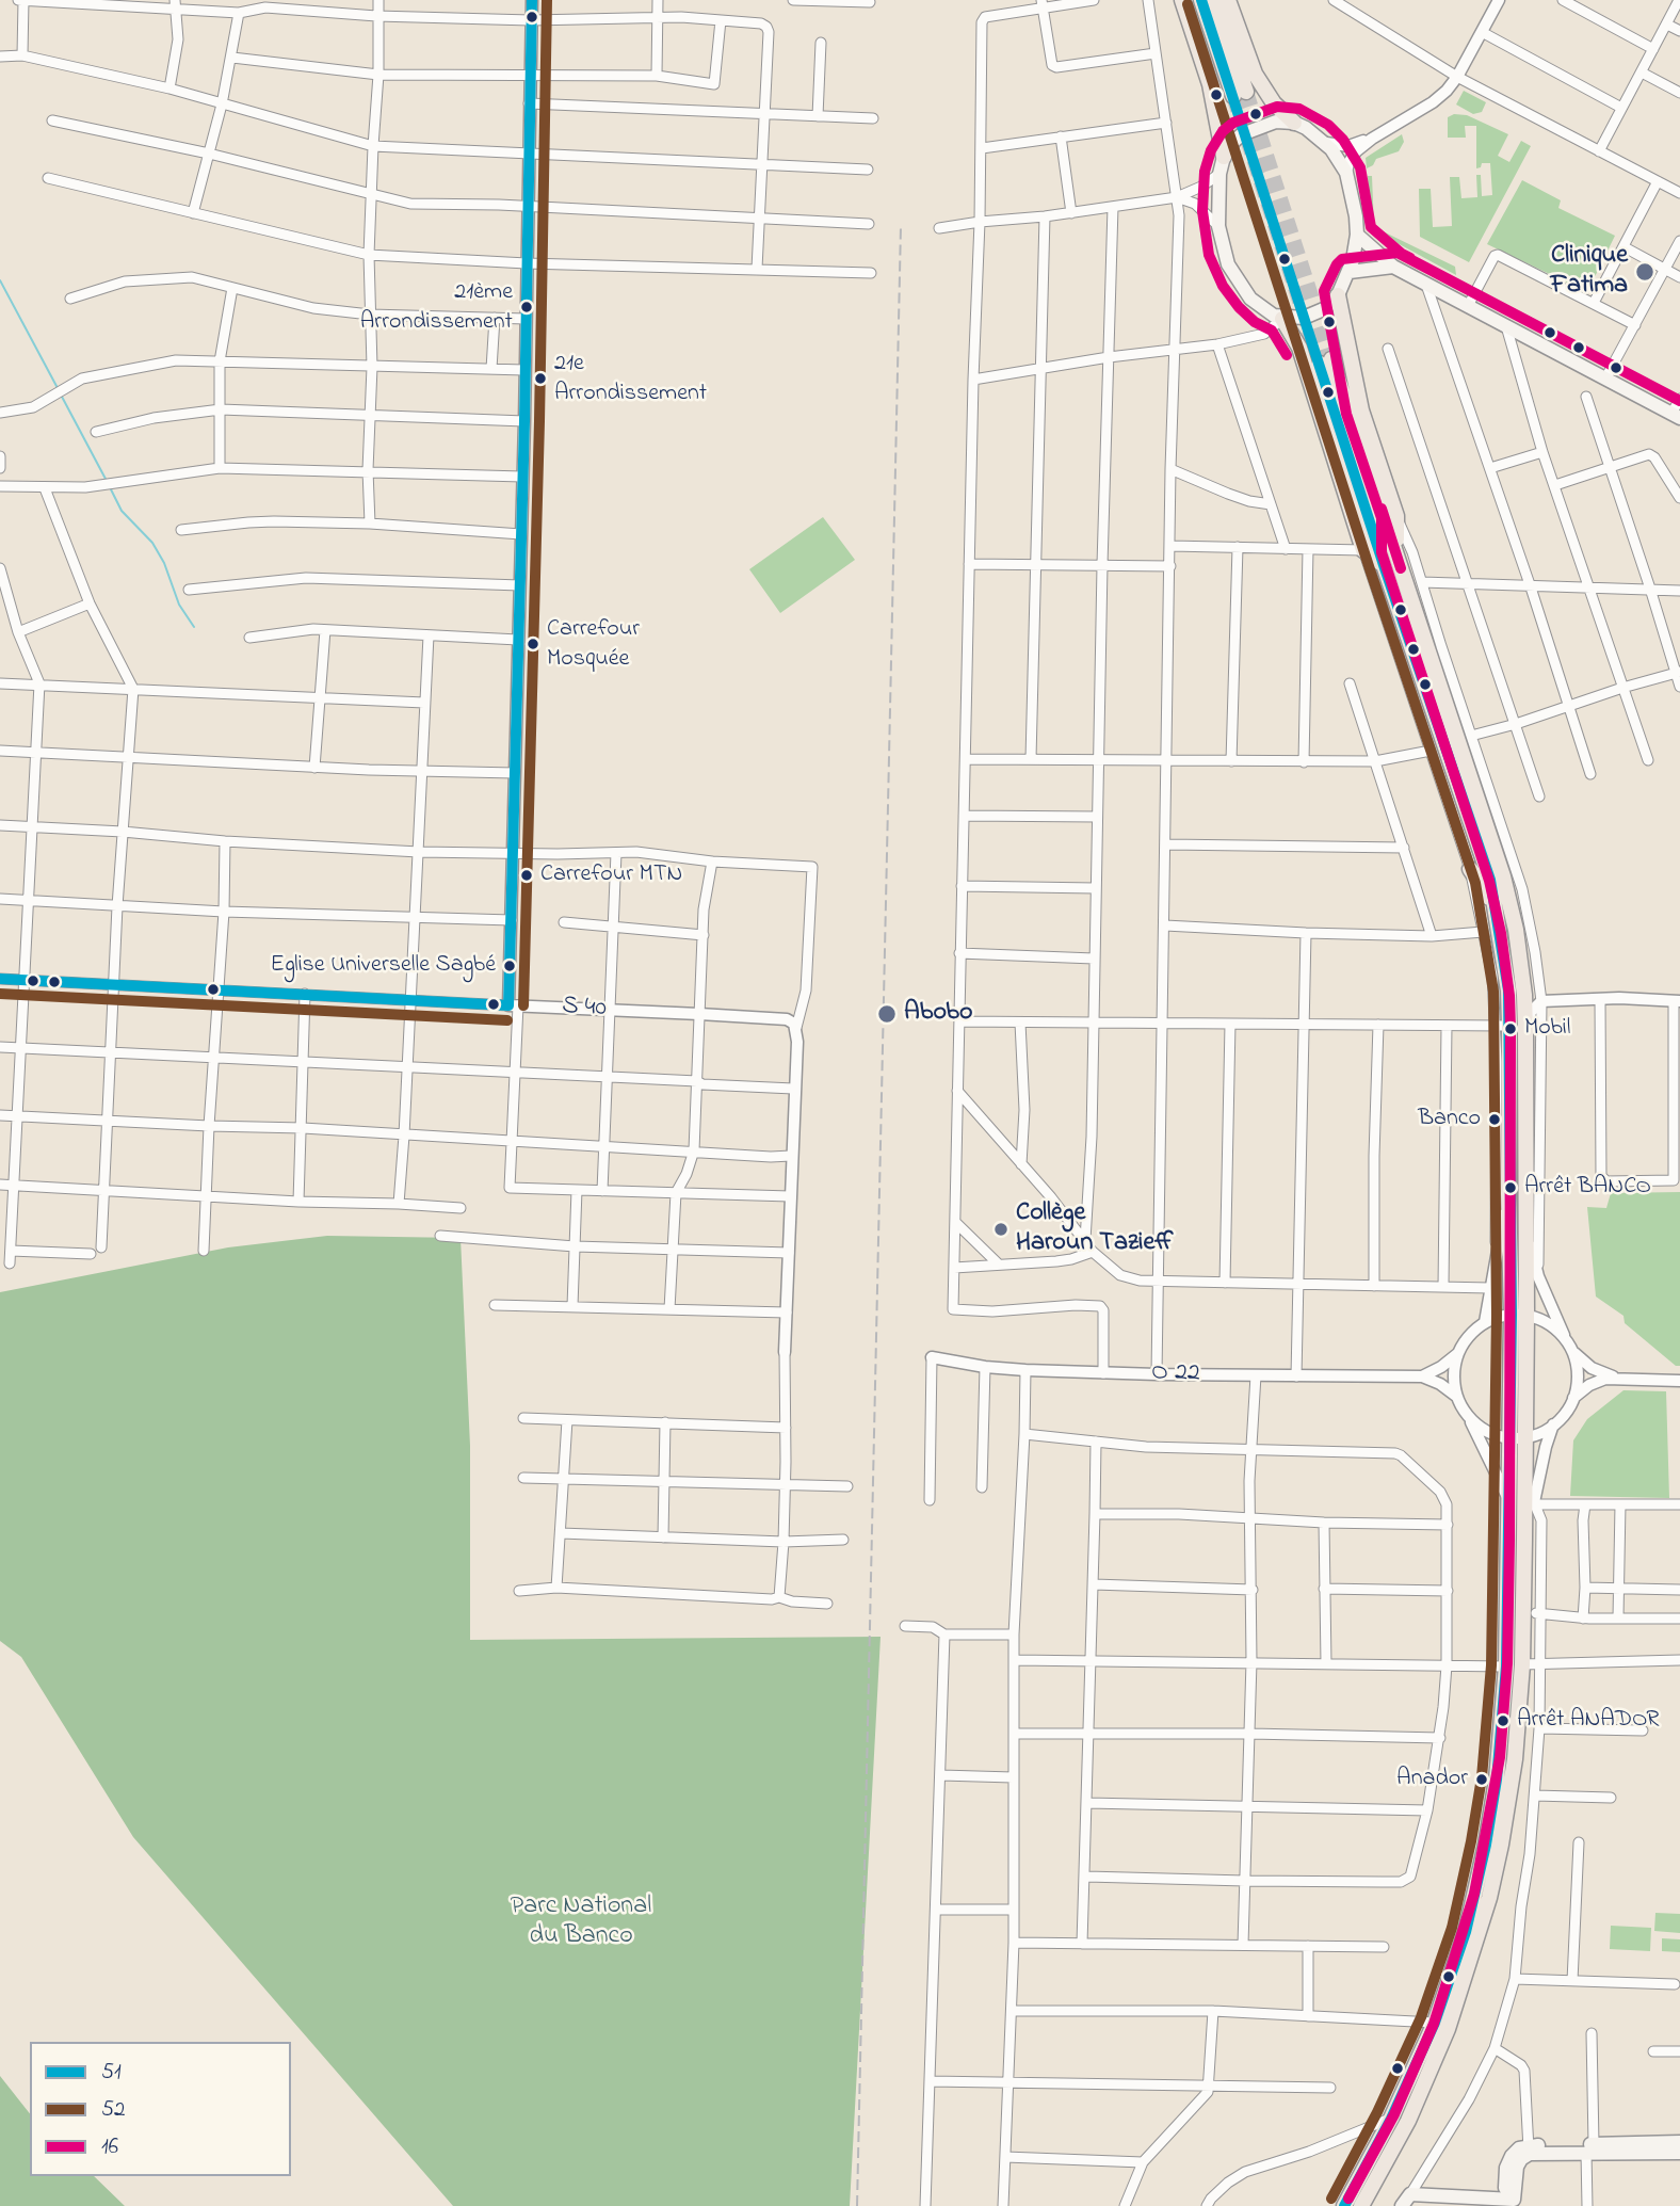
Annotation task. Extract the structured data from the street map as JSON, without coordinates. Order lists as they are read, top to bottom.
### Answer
{
  "streets": {
    "street": ["S 40", "O 22"]
  },
  "parks": ["Parc National du Banco"],
  "places": [
    "Clinique Fatima",
    "21ème Arrondissement",
    "21e Arrondissement",
    "Carrefour Mosquée",
    "Carrefour MTN",
    "Eglise Universelle Sagbé",
    "Abobo",
    "Mobil",
    "Banco",
    "Arrêt BANCO",
    "Collège Haroun Tazieff",
    "Arrêt ANADOR",
    "Anador"
  ],
  "lines": ["transit line 51", "transit line 52", "transit line 16"],
  "legend": ["51", "52", "16"]
}
